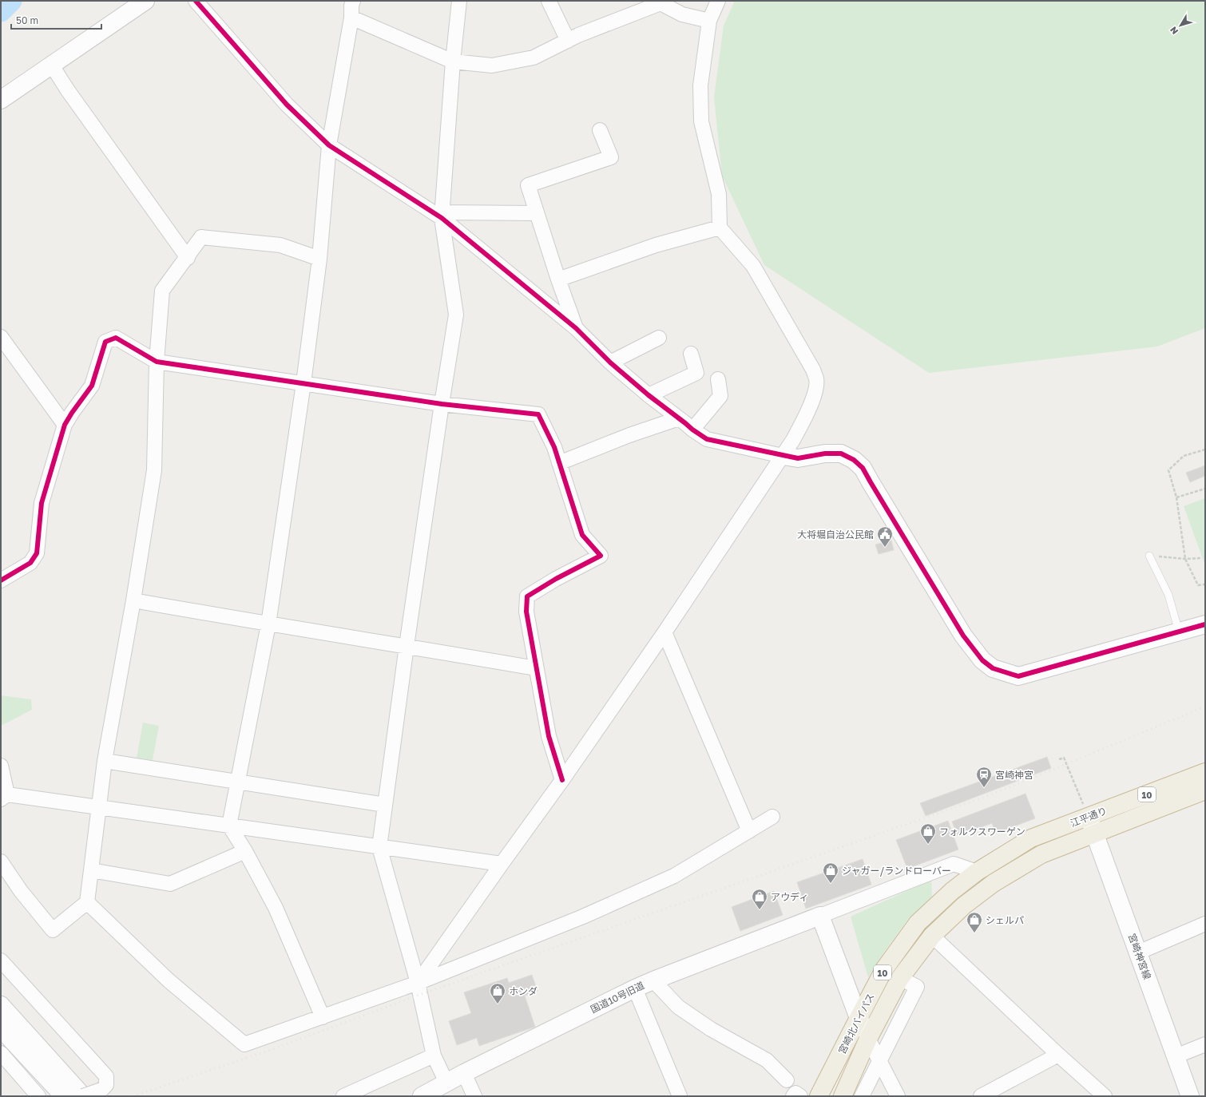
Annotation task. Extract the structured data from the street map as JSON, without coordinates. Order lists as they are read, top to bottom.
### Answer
{
  "streets": {
    "highway": ["10", "江平通り", "宮崎北バイパス"],
    "street": ["宮崎神宮線", "国道10号旧道"]
  },
  "crossings": [
    ["江平通り", "宮崎神宮線"],
    ["江平通り", "宮崎北バイパス"]
  ],
  "places": {
    "public building": ["大将堀自治公民館"],
    "station": ["宮崎神宮"],
    "shop": [
      "フォルクスワーゲン",
      "ジャガー/ランドローバー",
      "アウディ",
      "シェルパ",
      "ホンダ"
    ]
  },
  "scale_bar": "50 m",
  "north": "bottom left"
}
